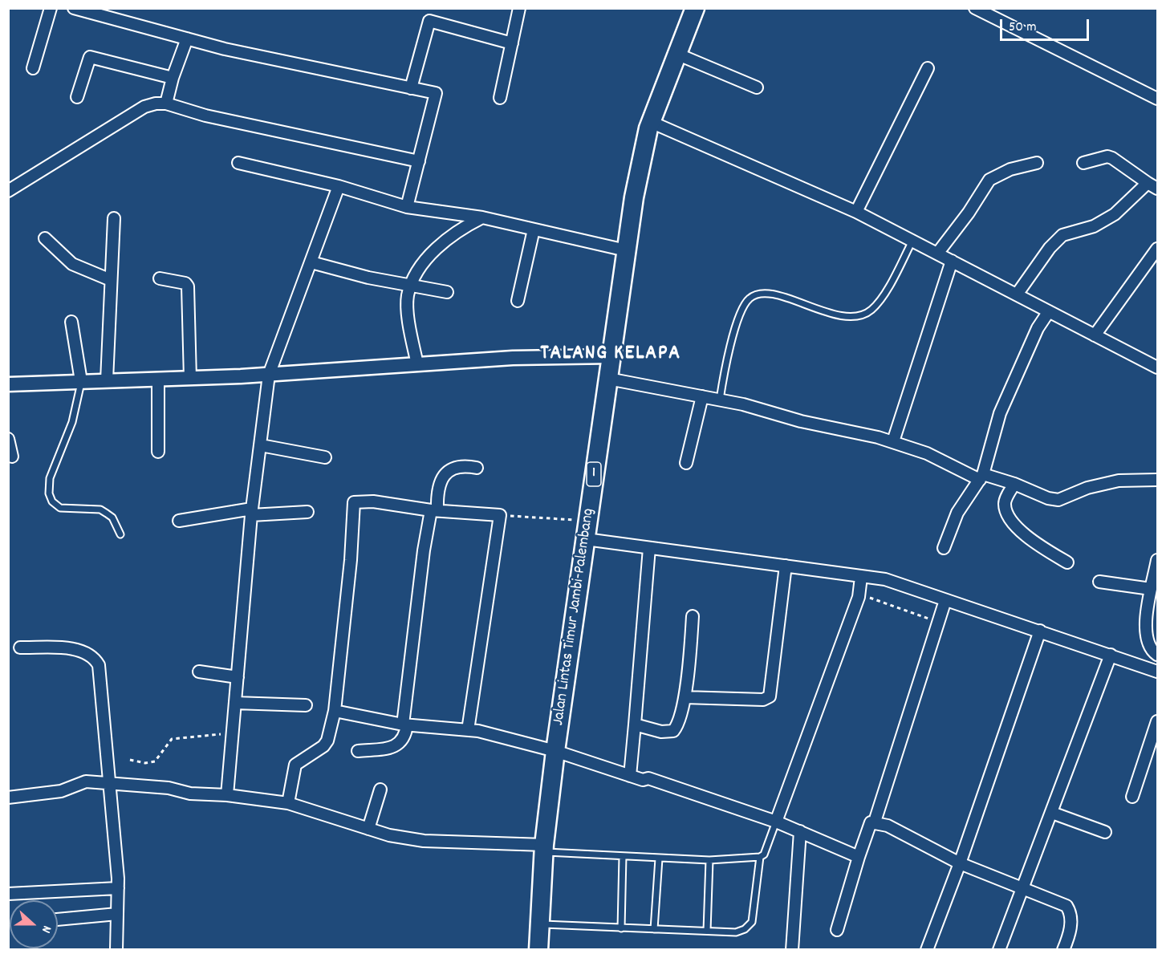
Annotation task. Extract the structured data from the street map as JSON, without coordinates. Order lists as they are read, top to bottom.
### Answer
{
  "streets": {
    "highway": ["1", "Jalan Lintas Timur Jambi-Palembang"]
  },
  "districts": ["TALANG KELAPA"],
  "scale_bar": "50 m",
  "north": "right"
}
